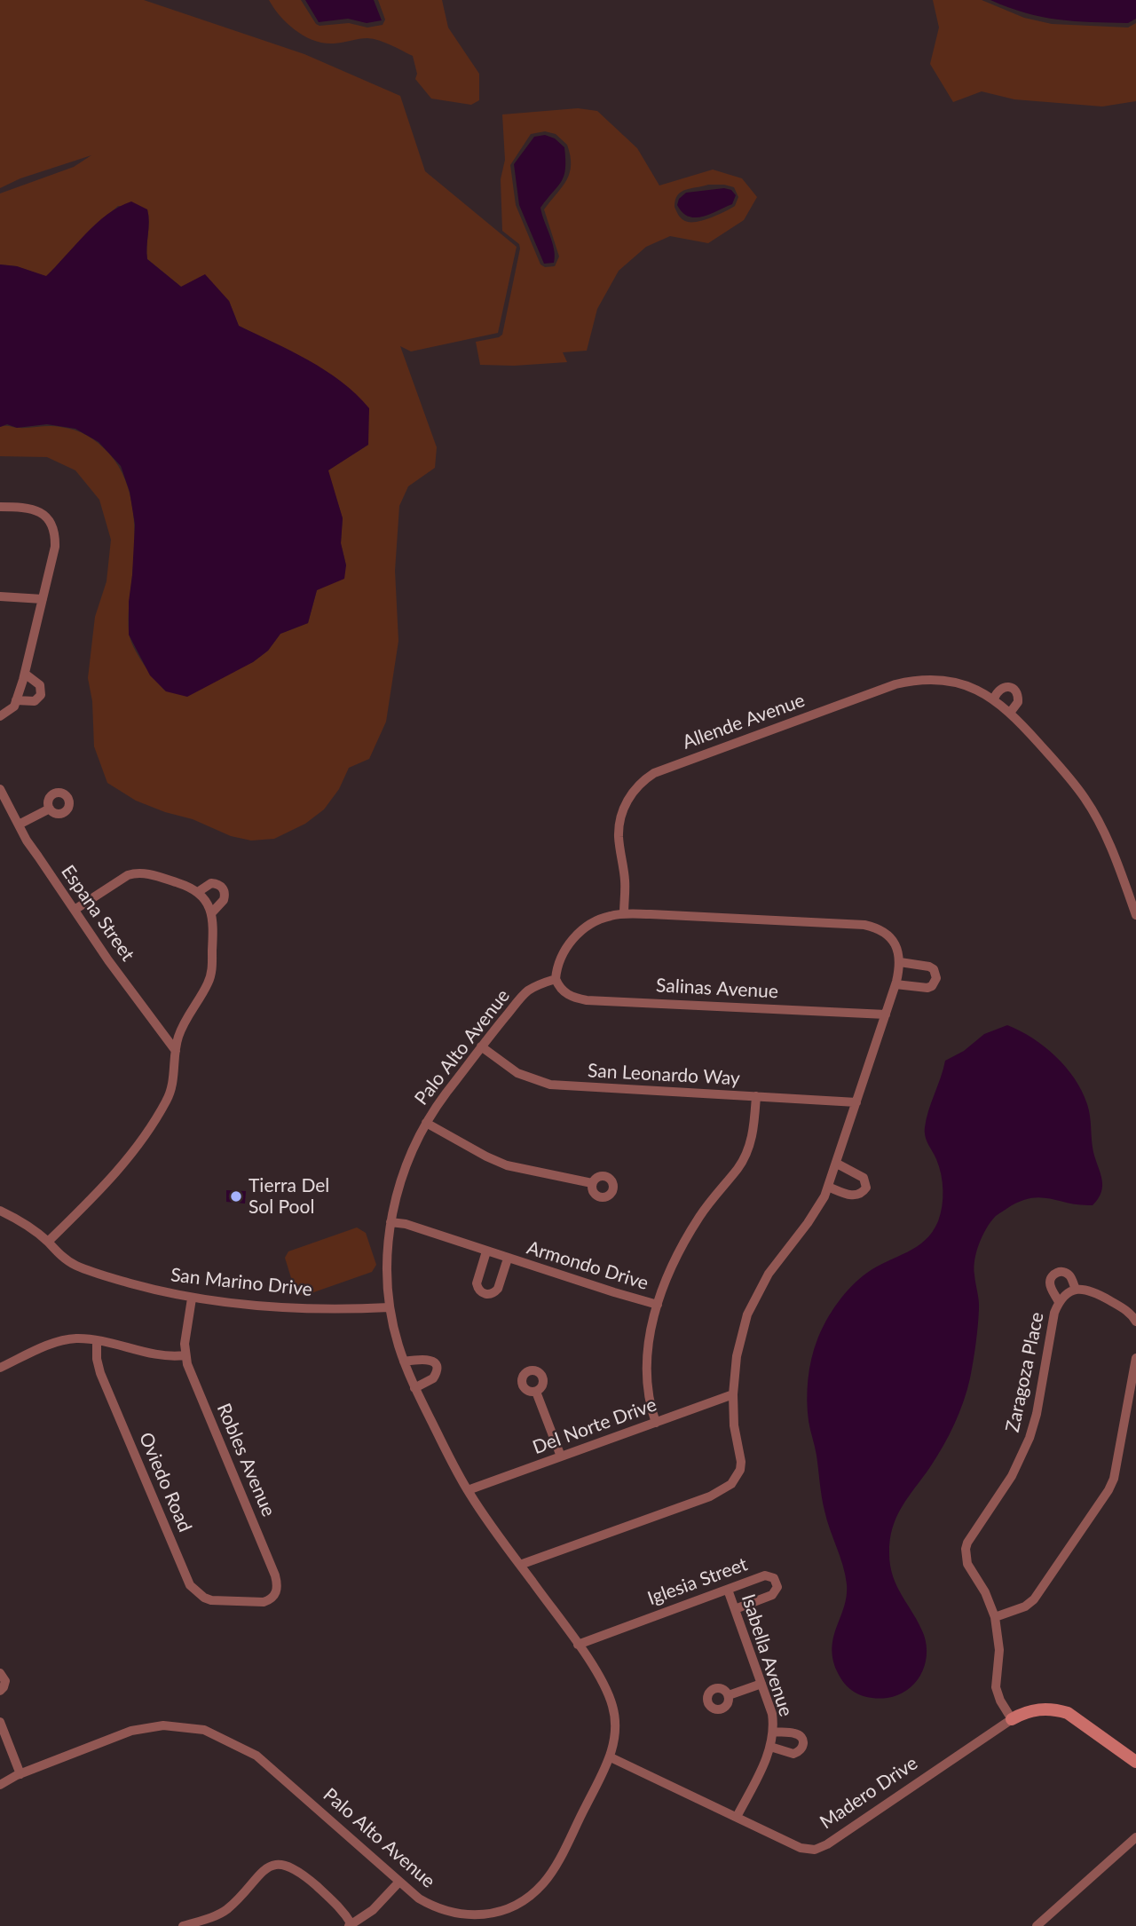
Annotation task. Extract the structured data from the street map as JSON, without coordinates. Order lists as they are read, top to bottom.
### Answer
{
  "streets": {
    "street": [
      "Allende Avenue",
      "Espana Street",
      "Salinas Avenue",
      "Palo Alto Avenue",
      "San Leonardo Way",
      "Armondo Drive",
      "San Marino Drive",
      "Zaragoza Place",
      "Del Norte Drive",
      "Robles Avenue",
      "Oviedo Road",
      "Iglesia Street",
      "Isabella Avenue",
      "Madero Drive"
    ]
  },
  "crossings": [
    ["Salinas Avenue", "Palo Alto Avenue"],
    ["Palo Alto Avenue", "San Leonardo Way"],
    ["Palo Alto Avenue", "Armondo Drive"],
    ["Palo Alto Avenue", "San Marino Drive"],
    ["Palo Alto Avenue", "Del Norte Drive"],
    ["Palo Alto Avenue", "Iglesia Street"],
    ["Palo Alto Avenue", "Madero Drive"],
    ["San Marino Drive", "Robles Avenue"],
    ["Zaragoza Place", "Madero Drive"],
    ["Robles Avenue", "Oviedo Road"],
    ["Iglesia Street", "Isabella Avenue"],
    ["Isabella Avenue", "Madero Drive"]
  ],
  "places": ["Tierra Del Sol Pool"]
}
